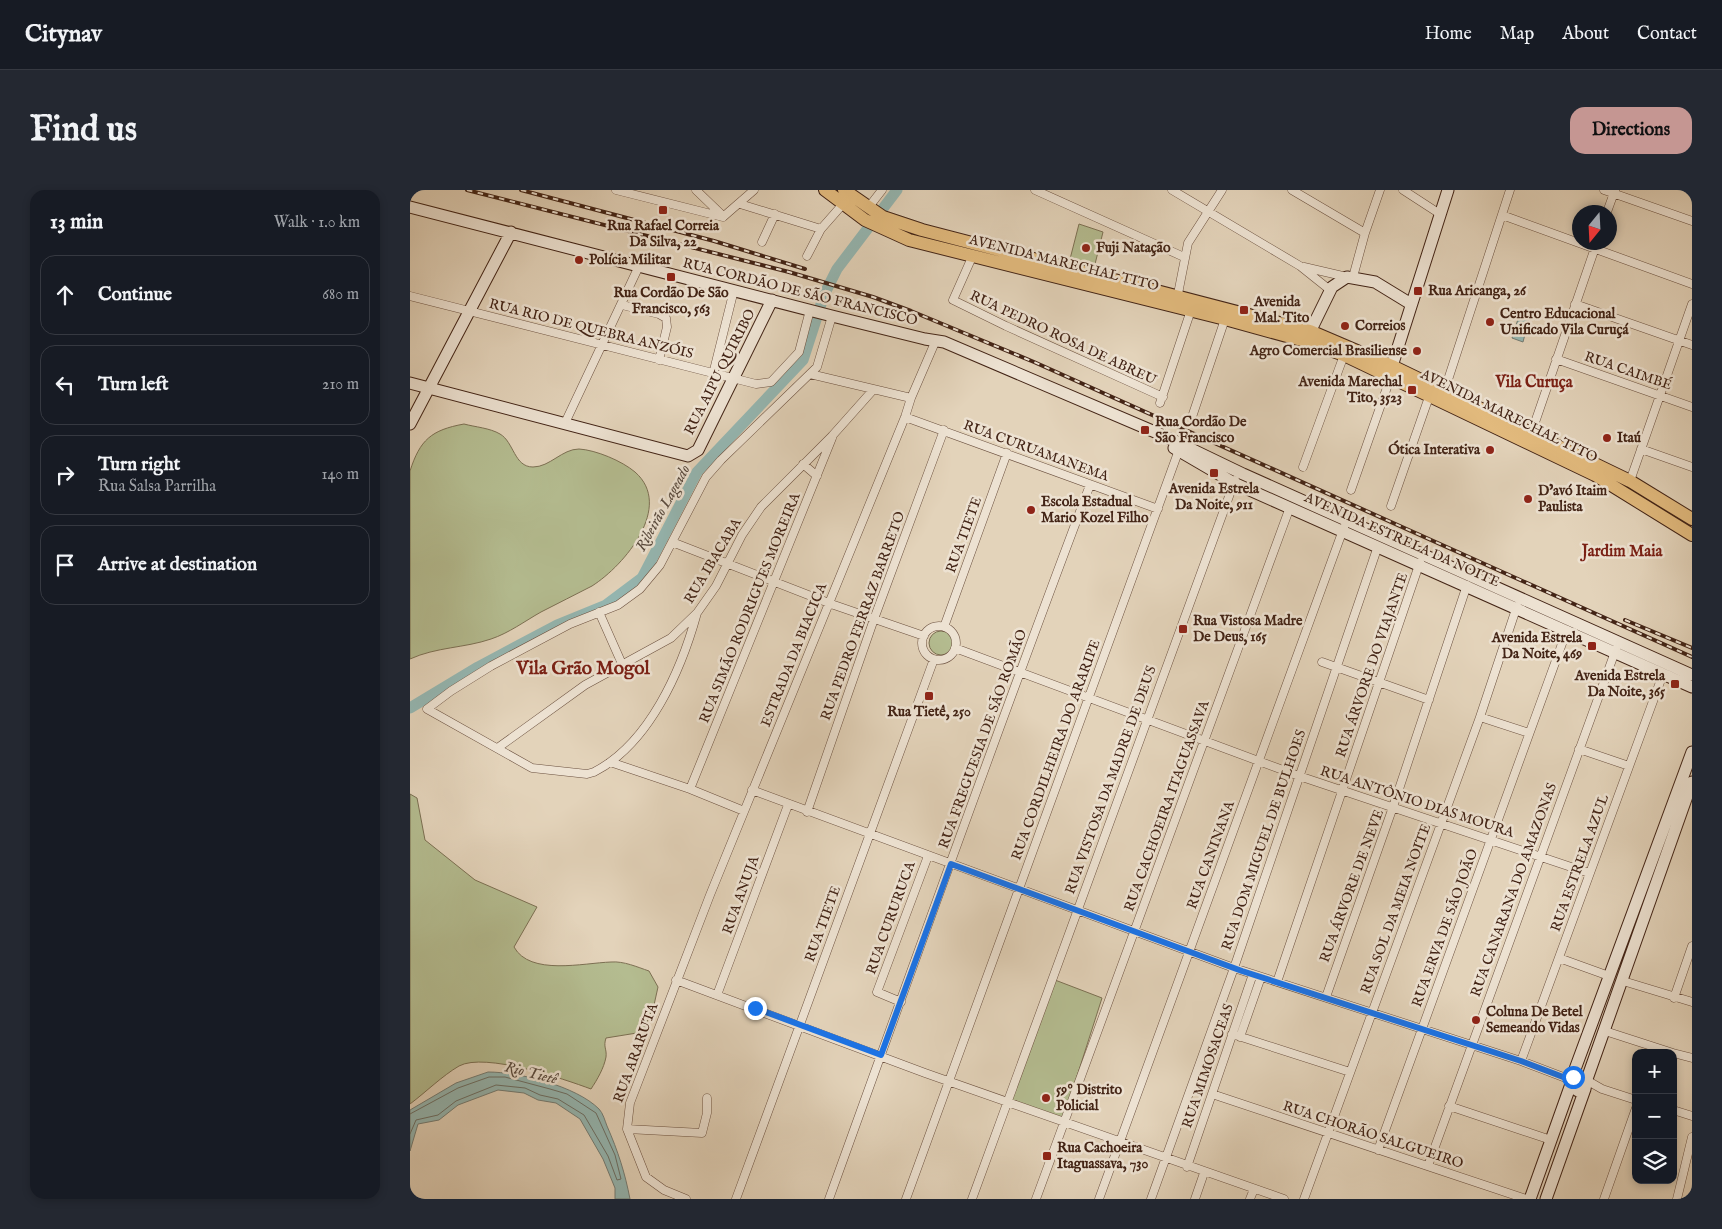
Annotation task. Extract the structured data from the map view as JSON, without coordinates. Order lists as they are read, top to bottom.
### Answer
{
  "streets": {
    "main road": ["AVENIDA MARECHAL TITO"],
    "street": [
      "RUA CORDÃO DE SÃO FRANCISCO",
      "RUA RIO DE QUEBRA ANZÓIS",
      "RUA PEDRO ROSA DE ABREU",
      "RUA CAIMBÉ",
      "RUA AIPU QUIRIBO",
      "RUA CURUAMANEMA",
      "RUA TIETE",
      "AVENIDA ESTRELA DA NOITE",
      "RUA IBACABA",
      "RUA SIMÃO RODRIGUES MOREIRA",
      "RUA PEDRO FERRAZ BARRETO",
      "ESTRADA DA BIACICA",
      "RUA ÁRVORE DO VIAJANTE",
      "RUA FREGUESIA DE SÃO ROMÃO",
      "RUA CORDILHEIRA DO ARARIPE",
      "RUA VISTOSA DA MADRE DE DEUS",
      "RUA ANTÔNIO DIAS MOURA",
      "RUA CACHOEIRA ITAGUASSAVA",
      "RUA DOM MIGUEL DE BULHOES",
      "RUA CANINANA",
      "RUA ESTRELA AZUL",
      "RUA ÁRVORE DE NEVE",
      "RUA CANARANA DO AMAZONAS",
      "RUA ANUJA",
      "RUA SOL DA MEIA NOITE",
      "RUA CURURUCA",
      "RUA ERVA DE SÃO JOÃO",
      "RUA ARARUTA",
      "RUA MIMOSACEAS",
      "RUA CHORÃO SALGUEIRO"
    ]
  },
  "crossings": [
    ["AVENIDA MARECHAL TITO", "RUA PEDRO ROSA DE ABREU"],
    ["RUA CORDÃO DE SÃO FRANCISCO", "RUA RIO DE QUEBRA ANZÓIS"],
    ["RUA CORDÃO DE SÃO FRANCISCO", "RUA AIPU QUIRIBO"],
    ["RUA CORDÃO DE SÃO FRANCISCO", "AVENIDA ESTRELA DA NOITE"],
    ["RUA CORDÃO DE SÃO FRANCISCO", "ESTRADA DA BIACICA"],
    ["RUA CORDÃO DE SÃO FRANCISCO", "RUA CORDILHEIRA DO ARARIPE"],
    ["RUA RIO DE QUEBRA ANZÓIS", "RUA AIPU QUIRIBO"],
    ["RUA CURUAMANEMA", "RUA TIETE"],
    ["RUA CURUAMANEMA", "RUA PEDRO FERRAZ BARRETO"],
    ["RUA CURUAMANEMA", "ESTRADA DA BIACICA"],
    ["RUA CURUAMANEMA", "RUA FREGUESIA DE SÃO ROMÃO"],
    ["RUA CURUAMANEMA", "RUA CORDILHEIRA DO ARARIPE"],
    ["RUA TIETE", "RUA ANTÔNIO DIAS MOURA"],
    ["AVENIDA ESTRELA DA NOITE", "RUA ÁRVORE DO VIAJANTE"],
    ["AVENIDA ESTRELA DA NOITE", "RUA CORDILHEIRA DO ARARIPE"],
    ["AVENIDA ESTRELA DA NOITE", "RUA VISTOSA DA MADRE DE DEUS"],
    ["AVENIDA ESTRELA DA NOITE", "RUA CACHOEIRA ITAGUASSAVA"],
    ["AVENIDA ESTRELA DA NOITE", "RUA DOM MIGUEL DE BULHOES"],
    ["AVENIDA ESTRELA DA NOITE", "RUA CANINANA"],
    ["AVENIDA ESTRELA DA NOITE", "RUA ESTRELA AZUL"],
    ["AVENIDA ESTRELA DA NOITE", "RUA ÁRVORE DE NEVE"],
    ["AVENIDA ESTRELA DA NOITE", "RUA CANARANA DO AMAZONAS"],
    ["AVENIDA ESTRELA DA NOITE", "RUA SOL DA MEIA NOITE"],
    ["AVENIDA ESTRELA DA NOITE", "RUA ERVA DE SÃO JOÃO"],
    ["RUA IBACABA", "RUA SIMÃO RODRIGUES MOREIRA"],
    ["ESTRADA DA BIACICA", "RUA ARARUTA"],
    ["RUA ÁRVORE DO VIAJANTE", "RUA ANTÔNIO DIAS MOURA"],
    ["RUA FREGUESIA DE SÃO ROMÃO", "RUA ANTÔNIO DIAS MOURA"],
    ["RUA FREGUESIA DE SÃO ROMÃO", "RUA CURURUCA"],
    ["RUA CORDILHEIRA DO ARARIPE", "RUA ANTÔNIO DIAS MOURA"],
    ["RUA VISTOSA DA MADRE DE DEUS", "RUA ANTÔNIO DIAS MOURA"],
    ["RUA ANTÔNIO DIAS MOURA", "RUA CACHOEIRA ITAGUASSAVA"],
    ["RUA ANTÔNIO DIAS MOURA", "RUA DOM MIGUEL DE BULHOES"],
    ["RUA ANTÔNIO DIAS MOURA", "RUA CANINANA"],
    ["RUA ANTÔNIO DIAS MOURA", "RUA ESTRELA AZUL"],
    ["RUA ANTÔNIO DIAS MOURA", "RUA ÁRVORE DE NEVE"],
    ["RUA ANTÔNIO DIAS MOURA", "RUA CANARANA DO AMAZONAS"],
    ["RUA ANTÔNIO DIAS MOURA", "RUA SOL DA MEIA NOITE"],
    ["RUA ANTÔNIO DIAS MOURA", "RUA ERVA DE SÃO JOÃO"],
    ["RUA CANARANA DO AMAZONAS", "RUA CHORÃO SALGUEIRO"],
    ["RUA SOL DA MEIA NOITE", "RUA CHORÃO SALGUEIRO"],
    ["RUA ERVA DE SÃO JOÃO", "RUA CHORÃO SALGUEIRO"],
    ["RUA MIMOSACEAS", "RUA CHORÃO SALGUEIRO"]
  ],
  "districts": ["Vila Curuça", "Jardim Maia", "Vila Grão Mogol"],
  "water": ["Ribeirão Lageado", "Rio Tietê"],
  "places": {
    "transit": [
      "Rua Rafael Correia Da Silva, 22",
      "Rua Cordão De São Francisco, 563",
      "Rua Aricanga, 26",
      "Avenida Mal. Tito",
      "Avenida Marechal Tito, 3523",
      "Rua Cordão De São Francisco",
      "Avenida Estrela Da Noite, 911",
      "Rua Vistosa Madre De Deus, 165",
      "Avenida Estrela Da Noite, 469",
      "Avenida Estrela Da Noite, 365",
      "Rua Tietê, 250",
      "Rua Cachoeira Itaguassava, 730"
    ],
    "other": [
      "Fuji Natação",
      "Polícia Militar",
      "Centro Educacional Unificado Vila Curuçá",
      "Correios",
      "Agro Comercial Brasiliense",
      "Itaú",
      "Ótica Interativa",
      "D’avó Itaim Paulista",
      "Escola Estadual Mario Kozel Filho",
      "Coluna De Betel Semeando Vidas",
      "59º Distrito Policial"
    ]
  },
  "north": "bottom",
  "page": {
    "header": "Citynav",
    "nav": [
      "Home",
      "Map",
      "About",
      "Contact"
    ],
    "buttons": "Directions",
    "title": "Find us",
    "heading": ["13 min", "Walk · 1.0 km"],
    "list": [
      ["Continue", "680 m"],
      ["Turn left", "210 m"],
      ["Turn right", "Rua Salsa Parrilha", "140 m"],
      "Arrive at destination"
    ],
    "map_buttons": ["+", "−"]
  }
}
